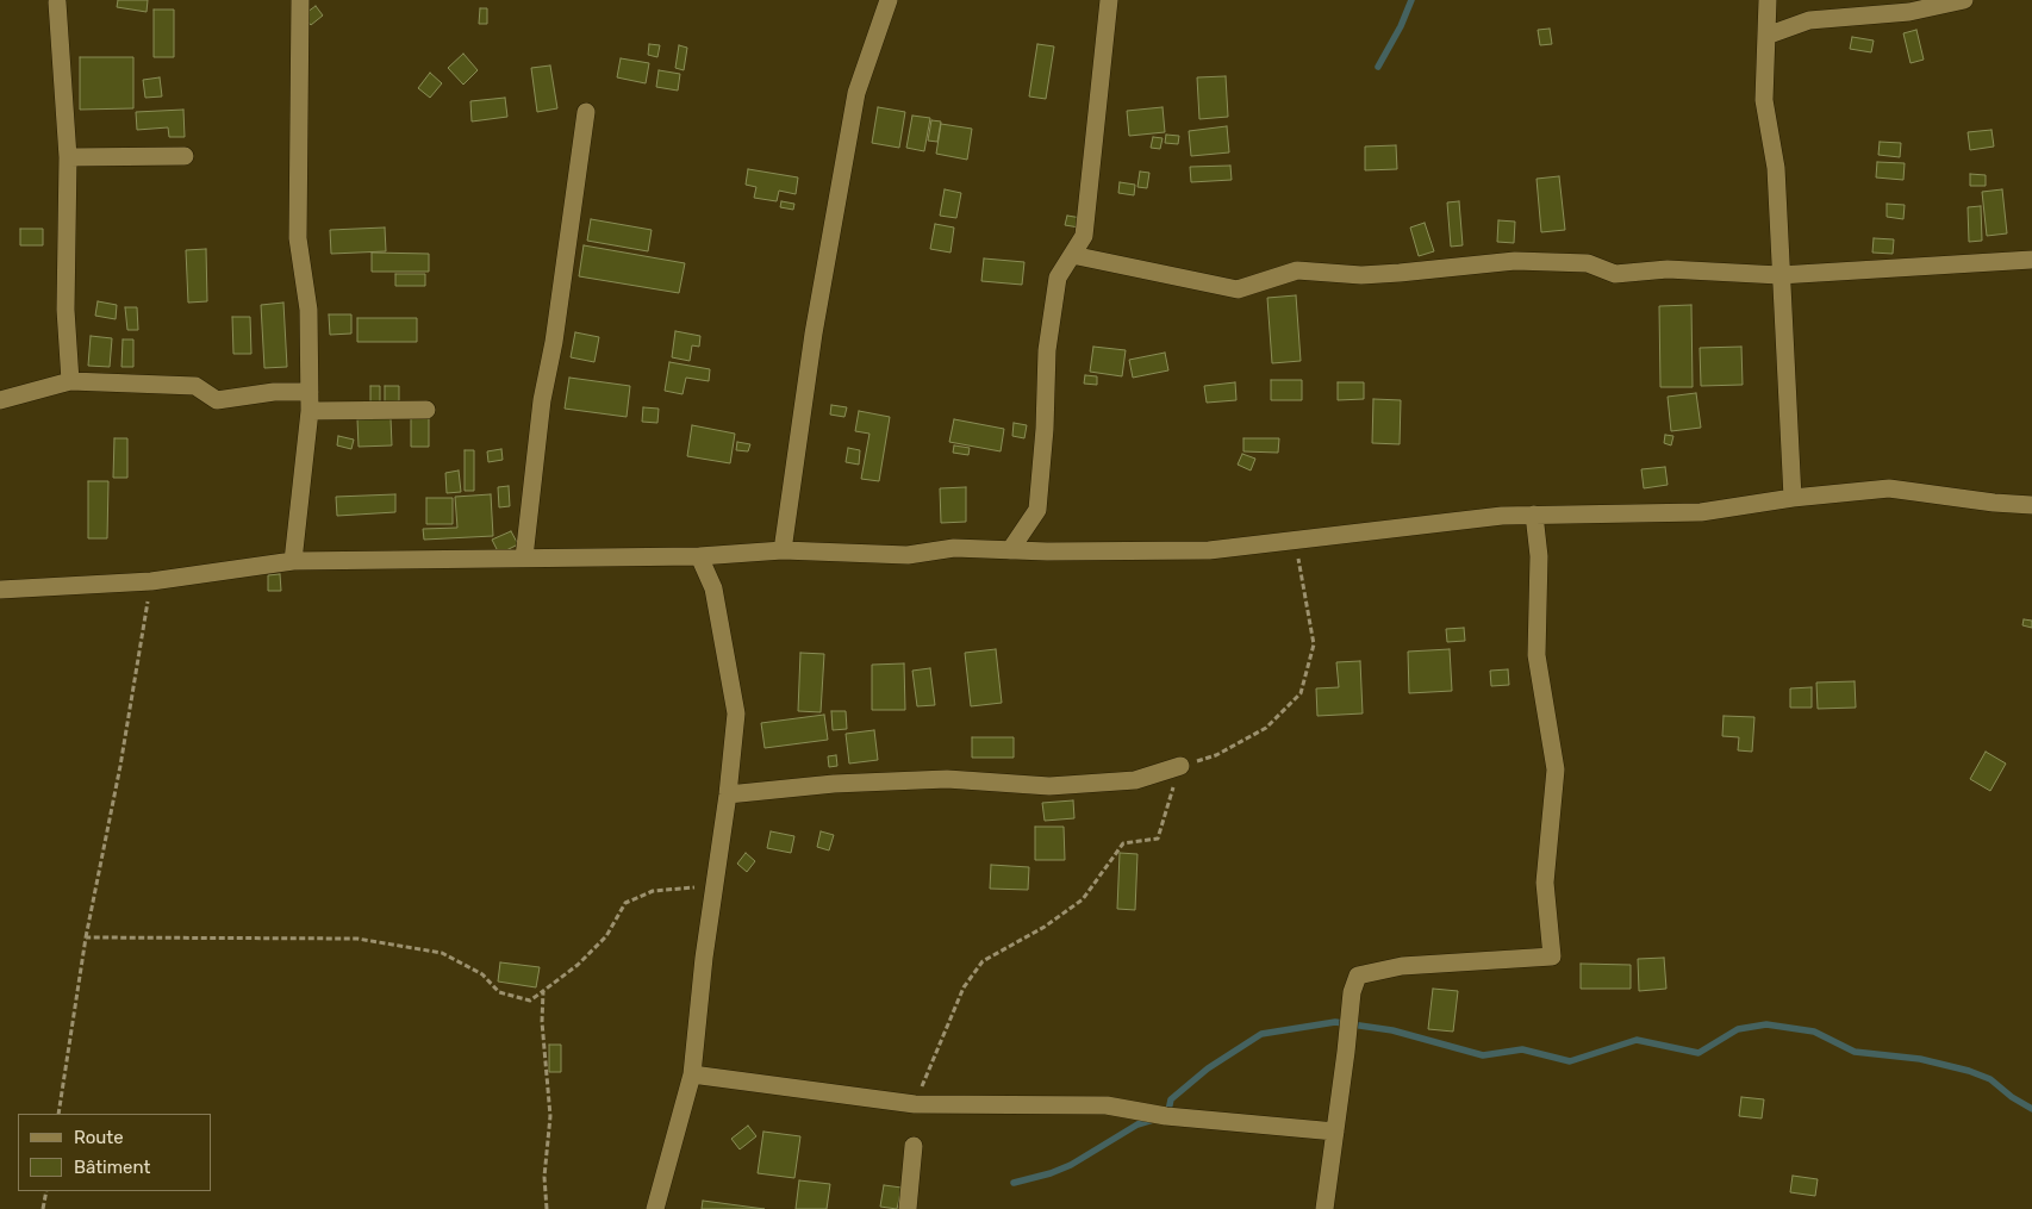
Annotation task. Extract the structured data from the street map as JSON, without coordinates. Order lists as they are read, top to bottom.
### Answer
{
  "legend": ["Route", "Bâtiment"]
}
